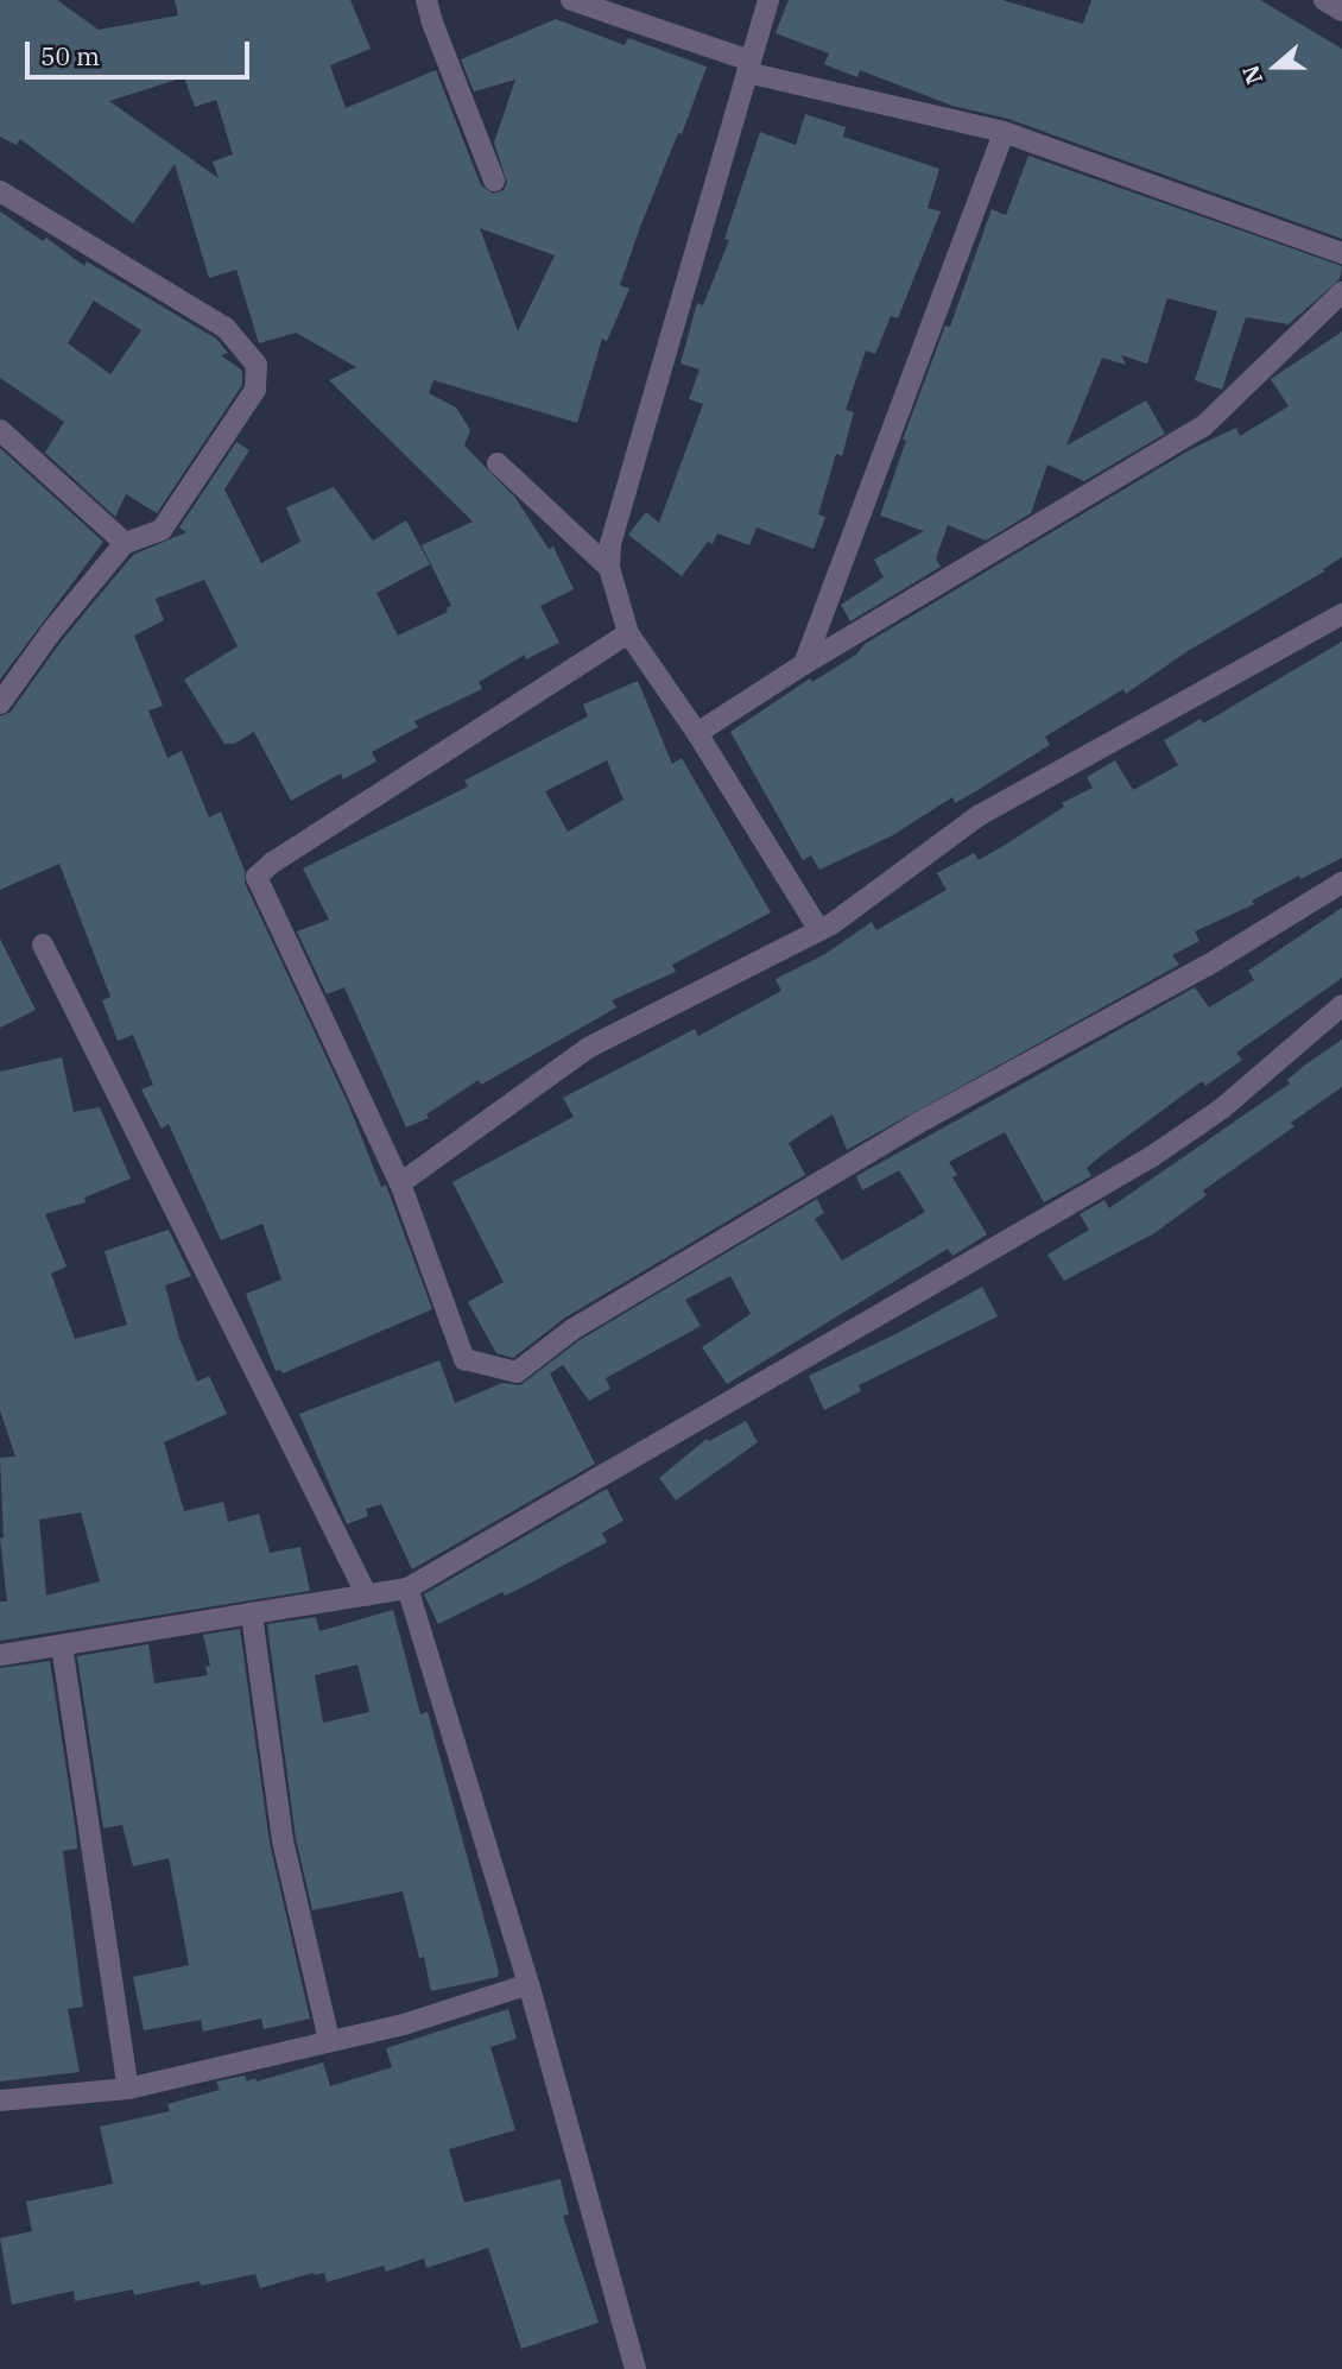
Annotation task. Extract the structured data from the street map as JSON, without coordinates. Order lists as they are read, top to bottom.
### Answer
{
  "scale_bar": "50 m",
  "north": "left"
}
